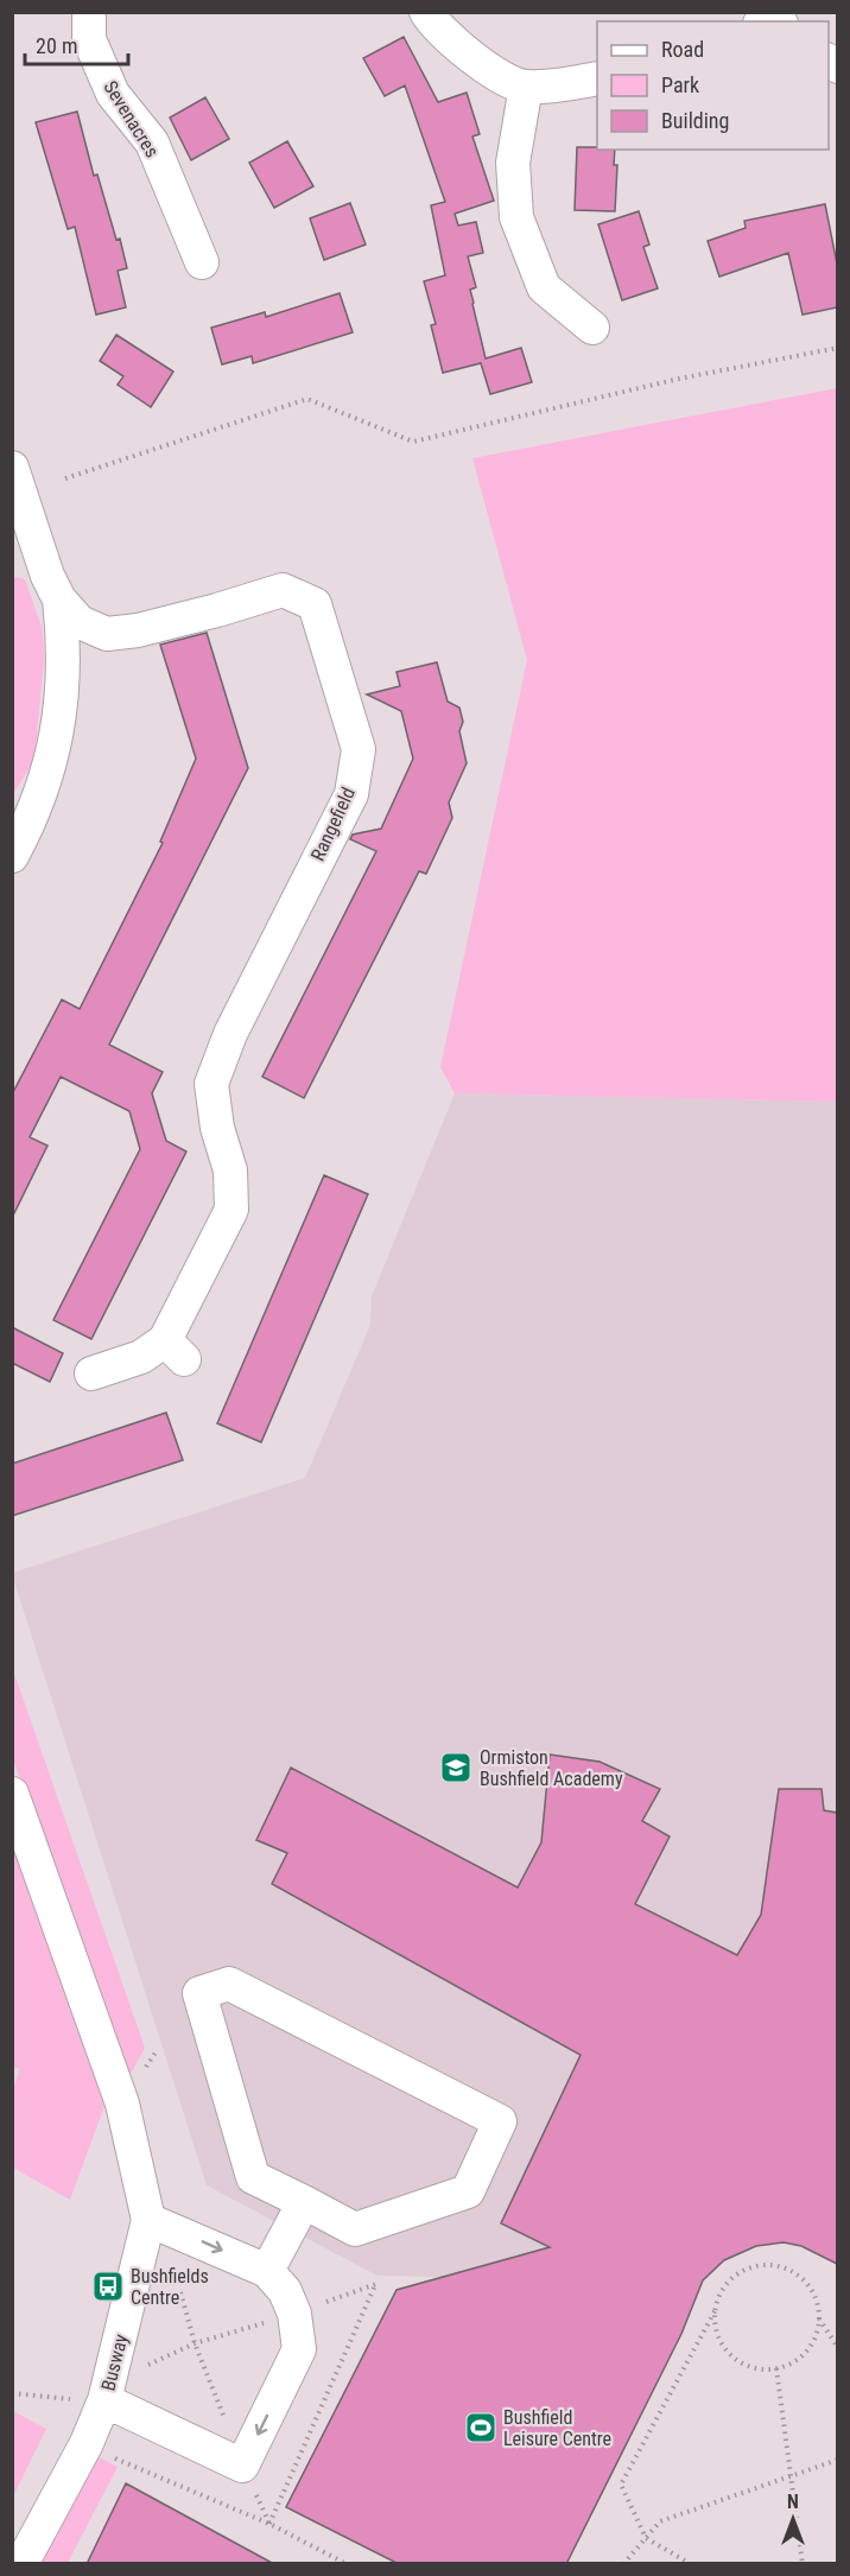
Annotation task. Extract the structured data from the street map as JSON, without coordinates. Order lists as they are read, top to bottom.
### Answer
{
  "streets": {
    "street": ["Sevenacres", "Rangefield", "Busway"]
  },
  "places": {
    "school or university": ["Ormiston Bushfield Academy"],
    "bus stop": ["Bushfields Centre"],
    "sports": ["Bushfield Leisure Centre"]
  },
  "legend": ["Road", "Park", "Building"],
  "scale_bar": "20 m",
  "north": "top"
}
